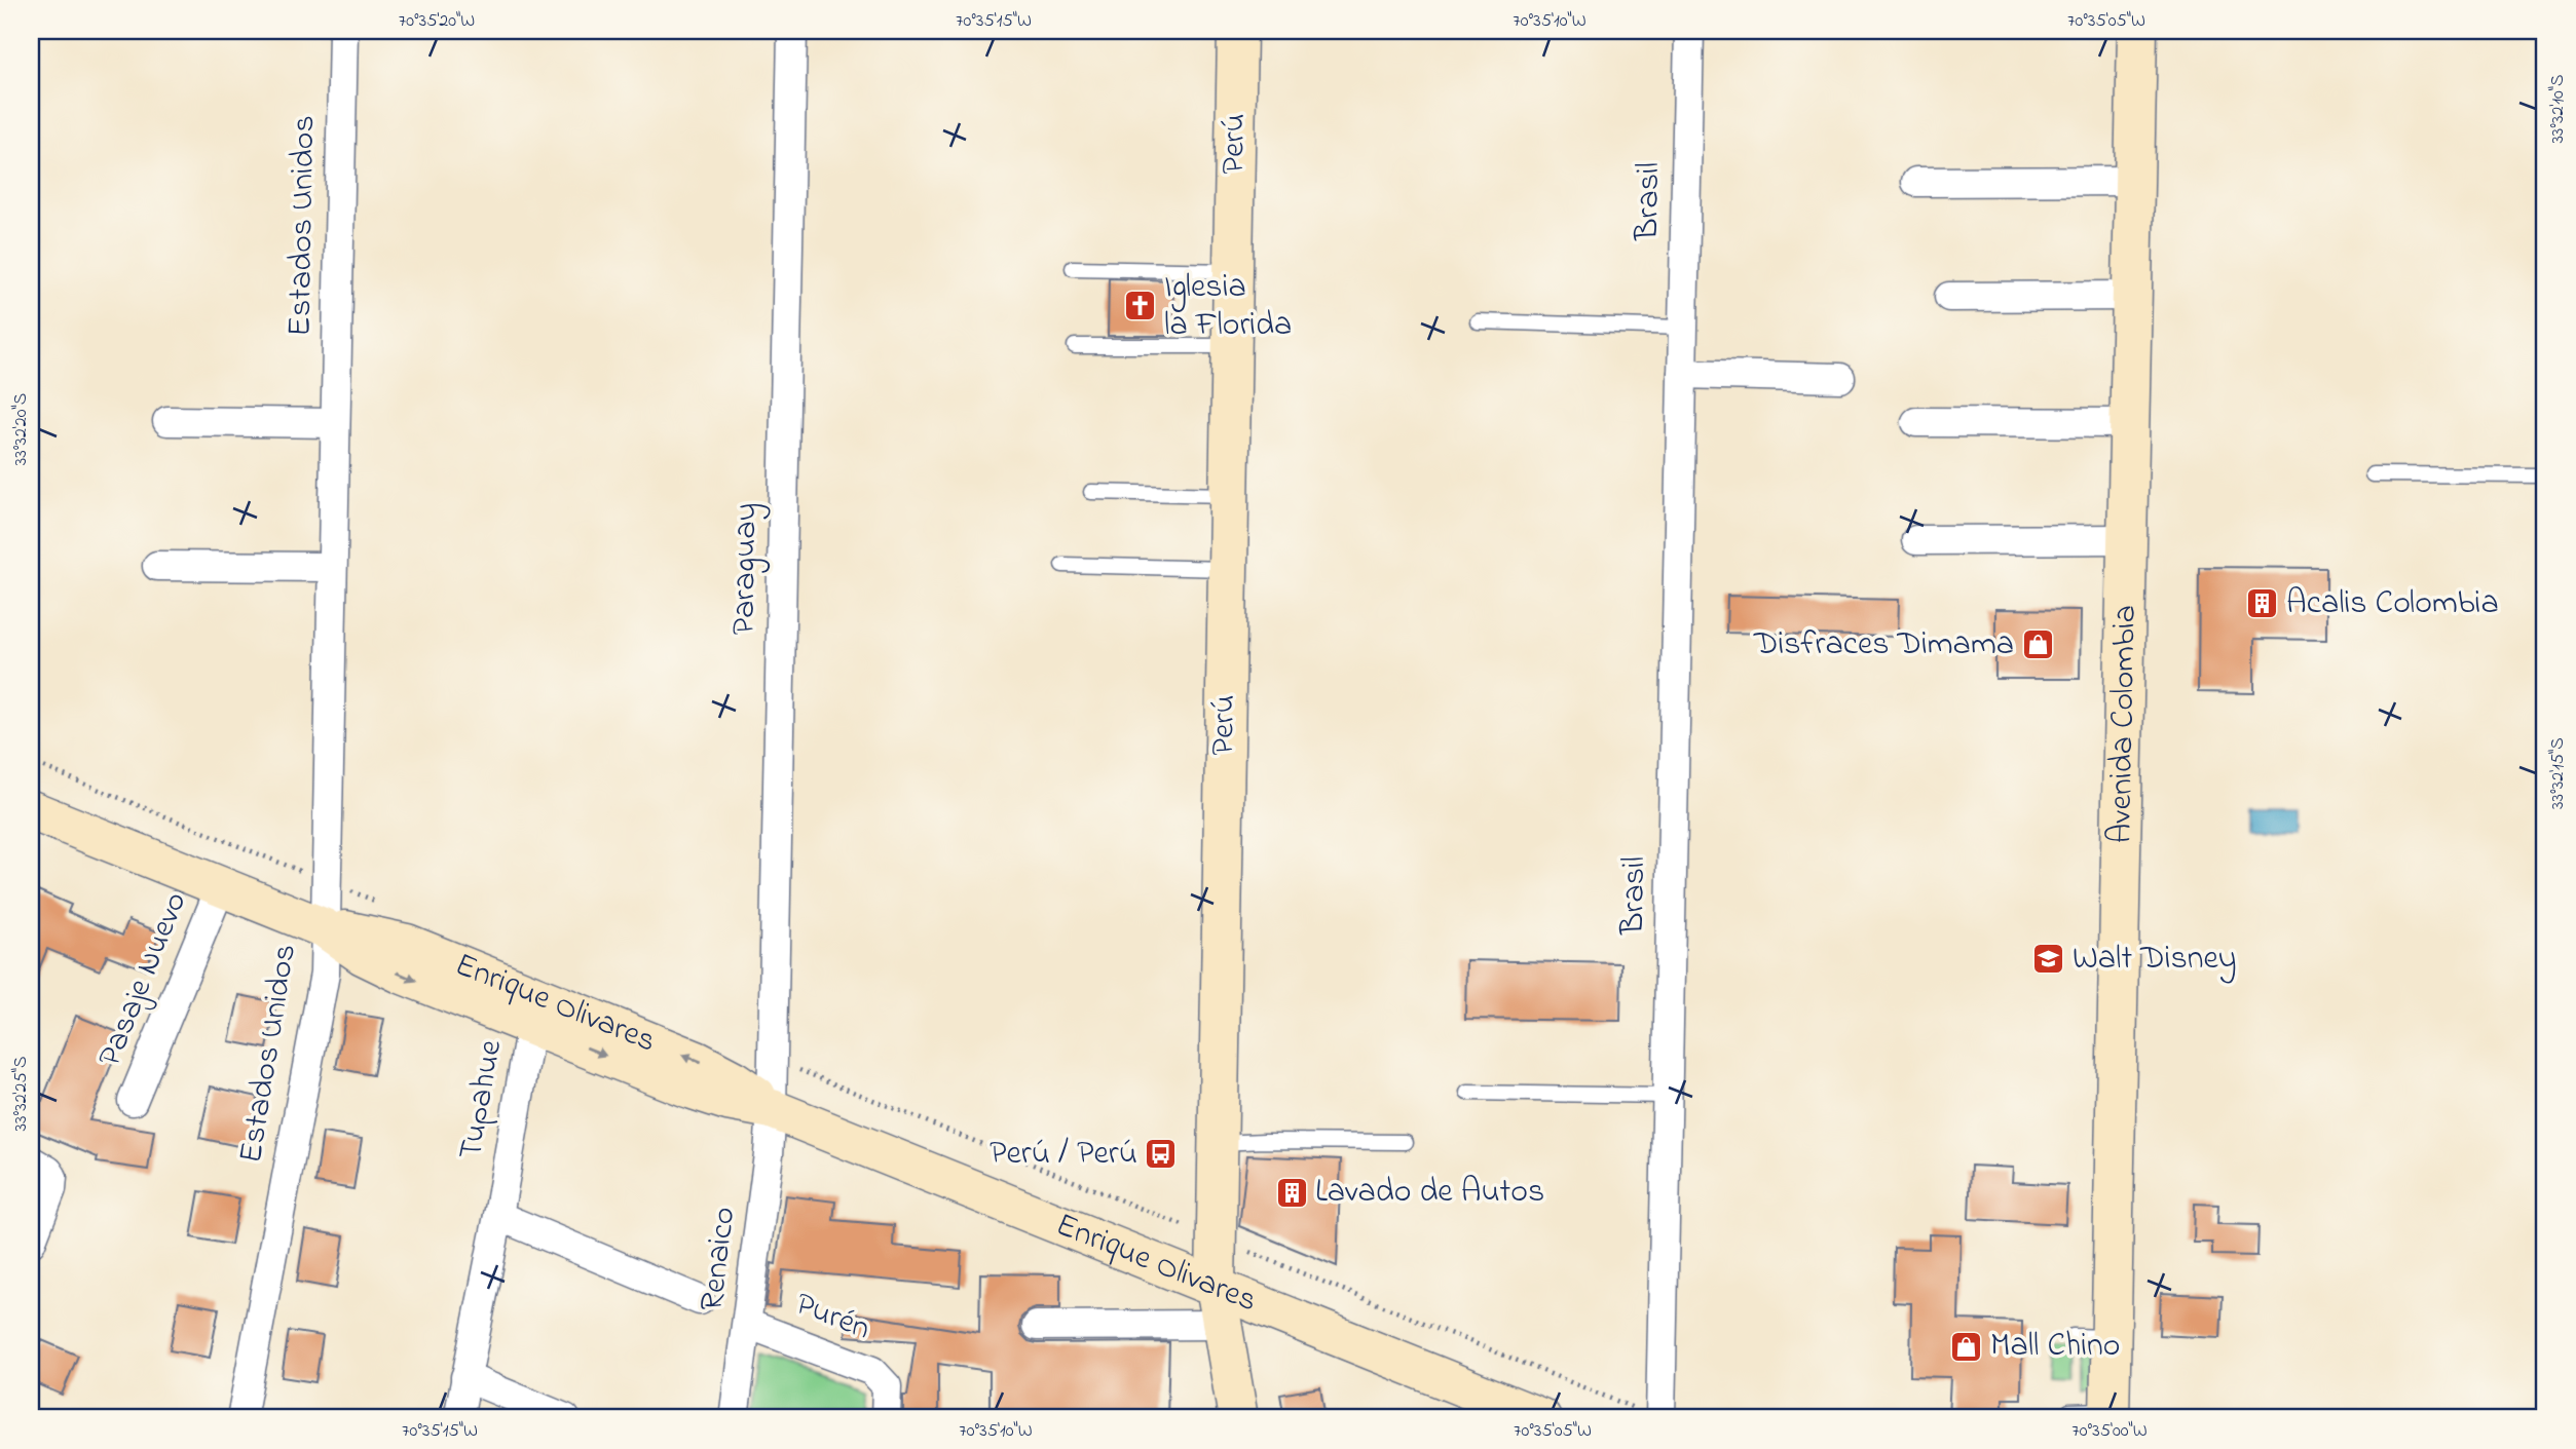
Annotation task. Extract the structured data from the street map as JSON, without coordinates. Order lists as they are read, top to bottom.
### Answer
{
  "streets": {
    "main road": ["Perú", "Avenida Colombia", "Enrique Olivares"],
    "street": [
      "Brasil",
      "Estados Unidos",
      "Paraguay",
      "Pasaje Nuevo",
      "Tupahue",
      "Renaico",
      "Purén"
    ]
  },
  "crossings": [
    ["Perú", "Enrique Olivares"],
    ["Estados Unidos", "Enrique Olivares"],
    ["Paraguay", "Enrique Olivares"],
    ["Paraguay", "Renaico"],
    ["Pasaje Nuevo", "Enrique Olivares"],
    ["Enrique Olivares", "Tupahue"],
    ["Enrique Olivares", "Renaico"],
    ["Renaico", "Purén"]
  ],
  "places": {
    "church": ["Iglesia la Florida"],
    "building": ["Acalis Colombia", "Lavado de Autos"],
    "shop": ["Disfraces Dimama", "Mall Chino"],
    "school or university": ["Walt Disney"],
    "bus stop": ["Perú / Perú"]
  },
  "coordinates": [
    "70°35'20\"W",
    "70°35'15\"W",
    "70°35'10\"W",
    "70°35'05\"W",
    "33°32'10\"S",
    "33°32'20\"S",
    "33°32'15\"S",
    "33°32'25\"S",
    "70°35'00\"W"
  ]
}
